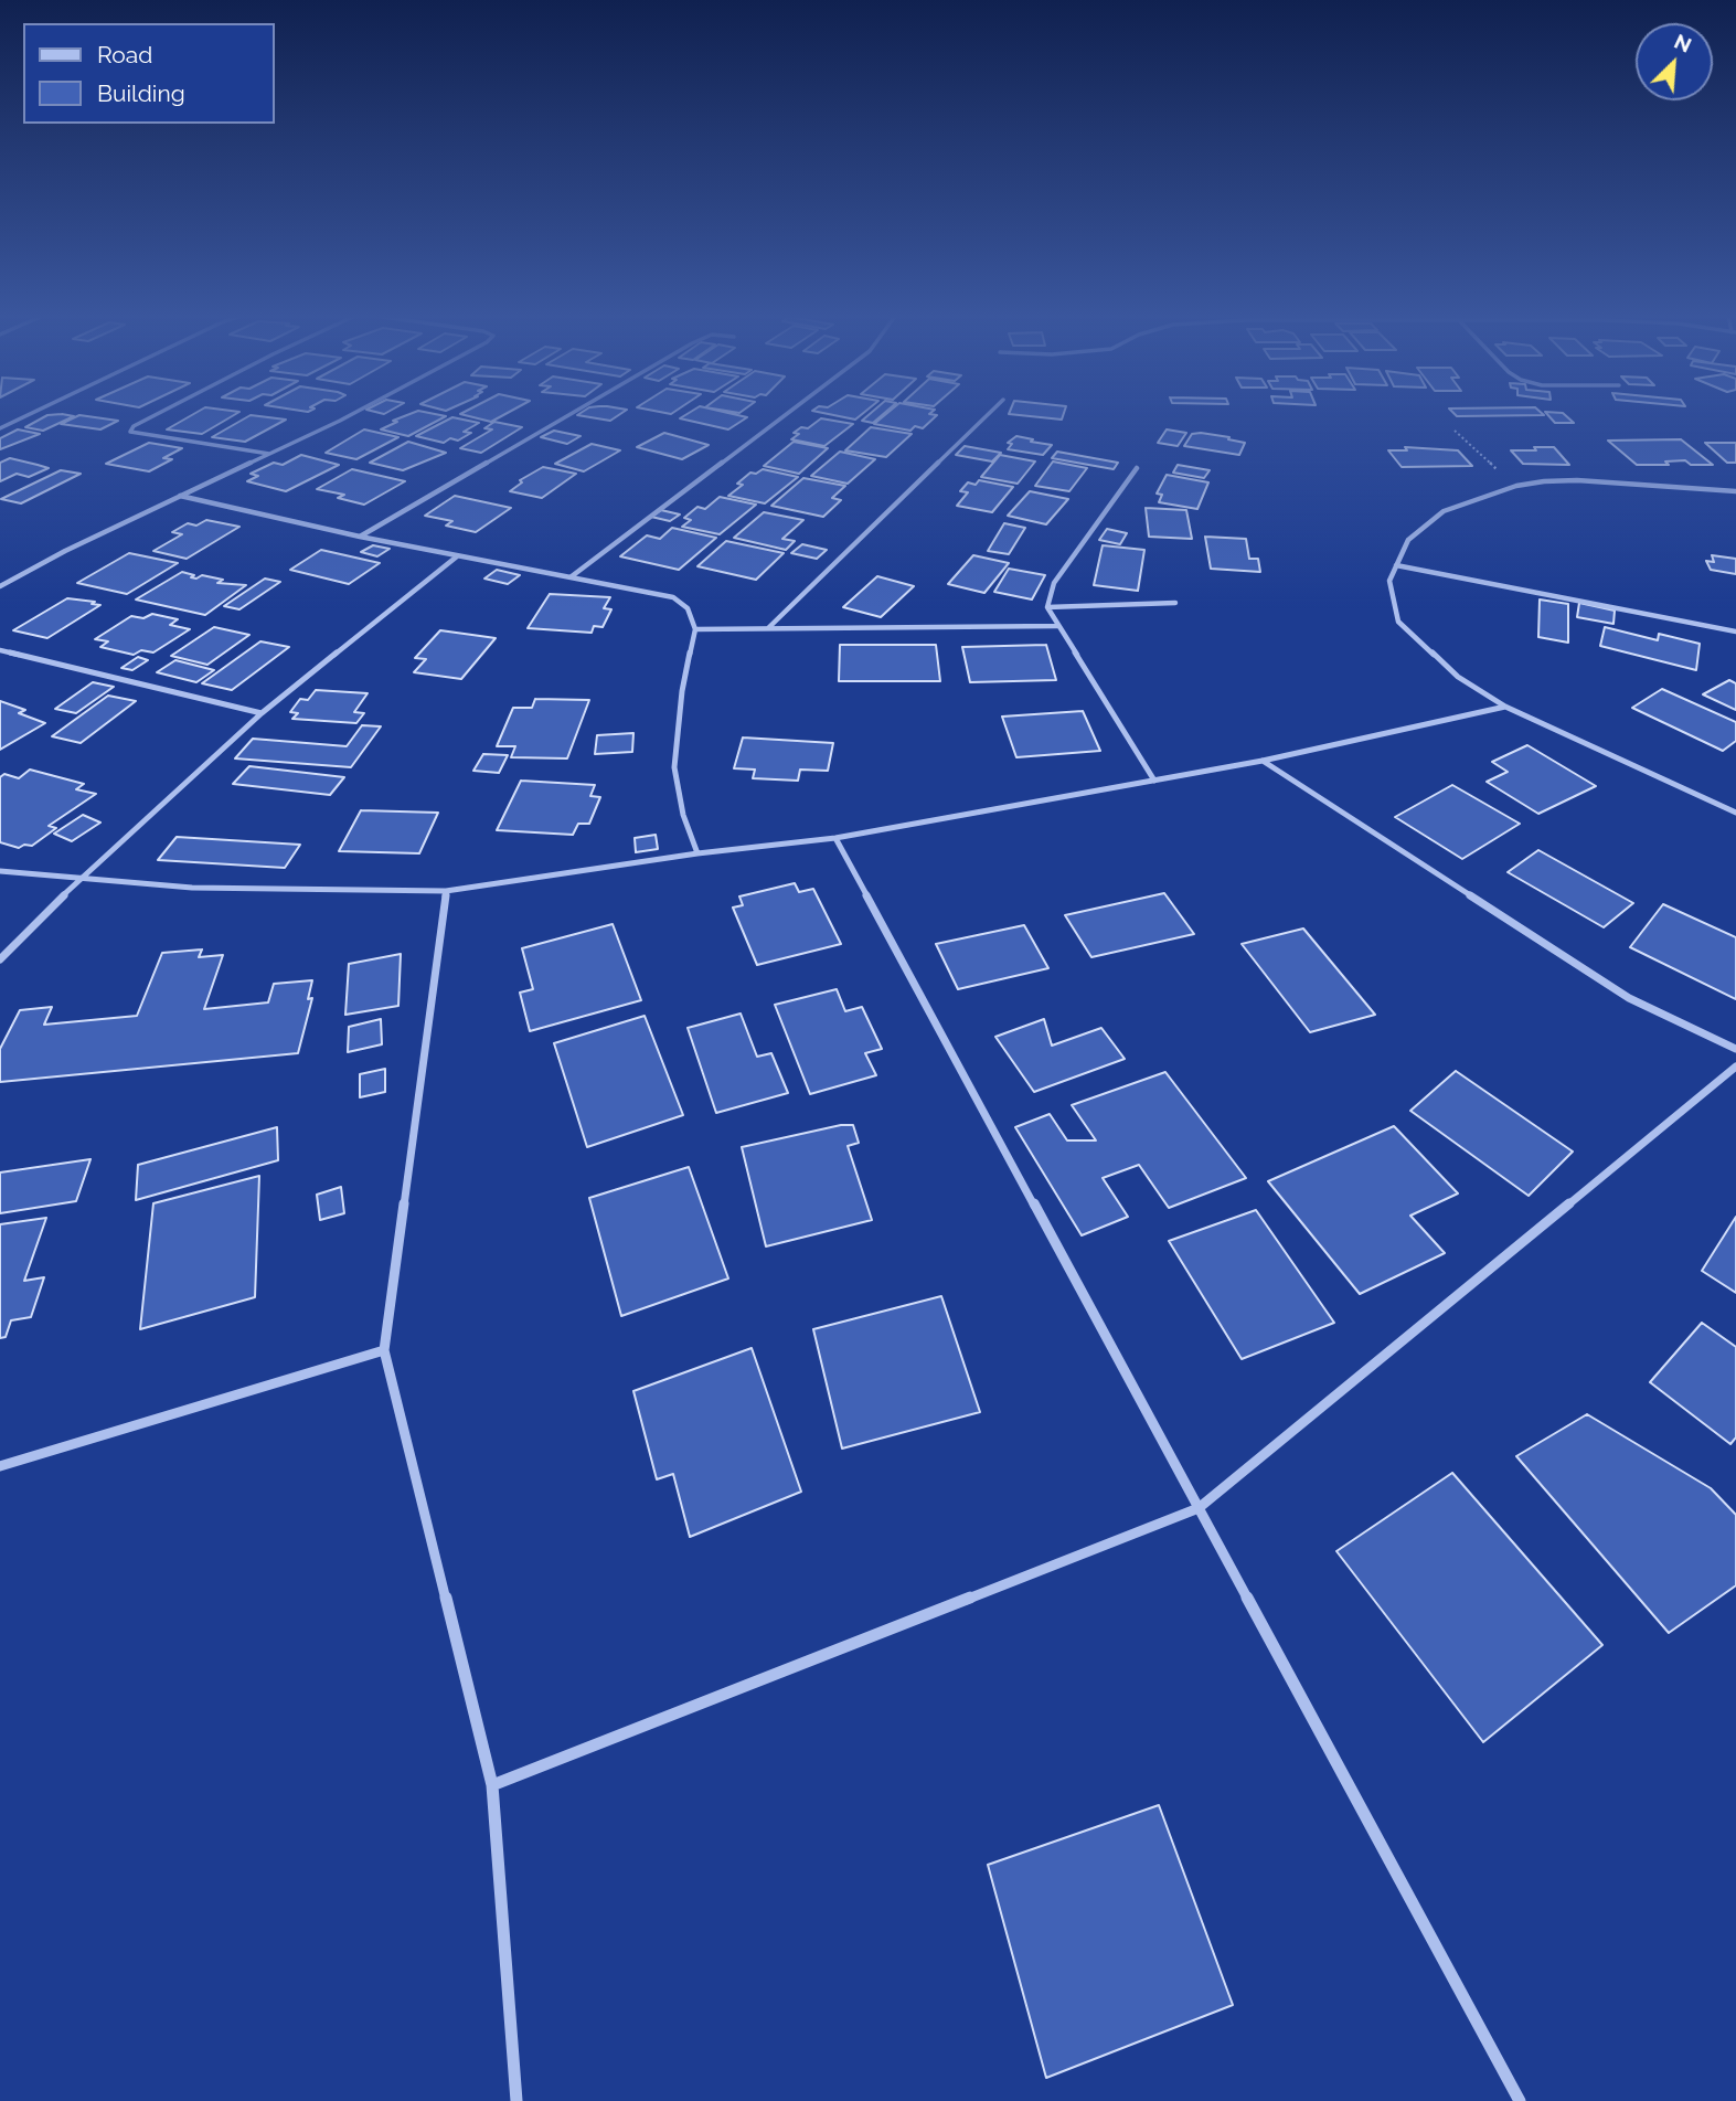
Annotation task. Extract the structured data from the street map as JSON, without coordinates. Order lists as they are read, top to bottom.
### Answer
{
  "legend": ["Road", "Building"],
  "north": "top right"
}
